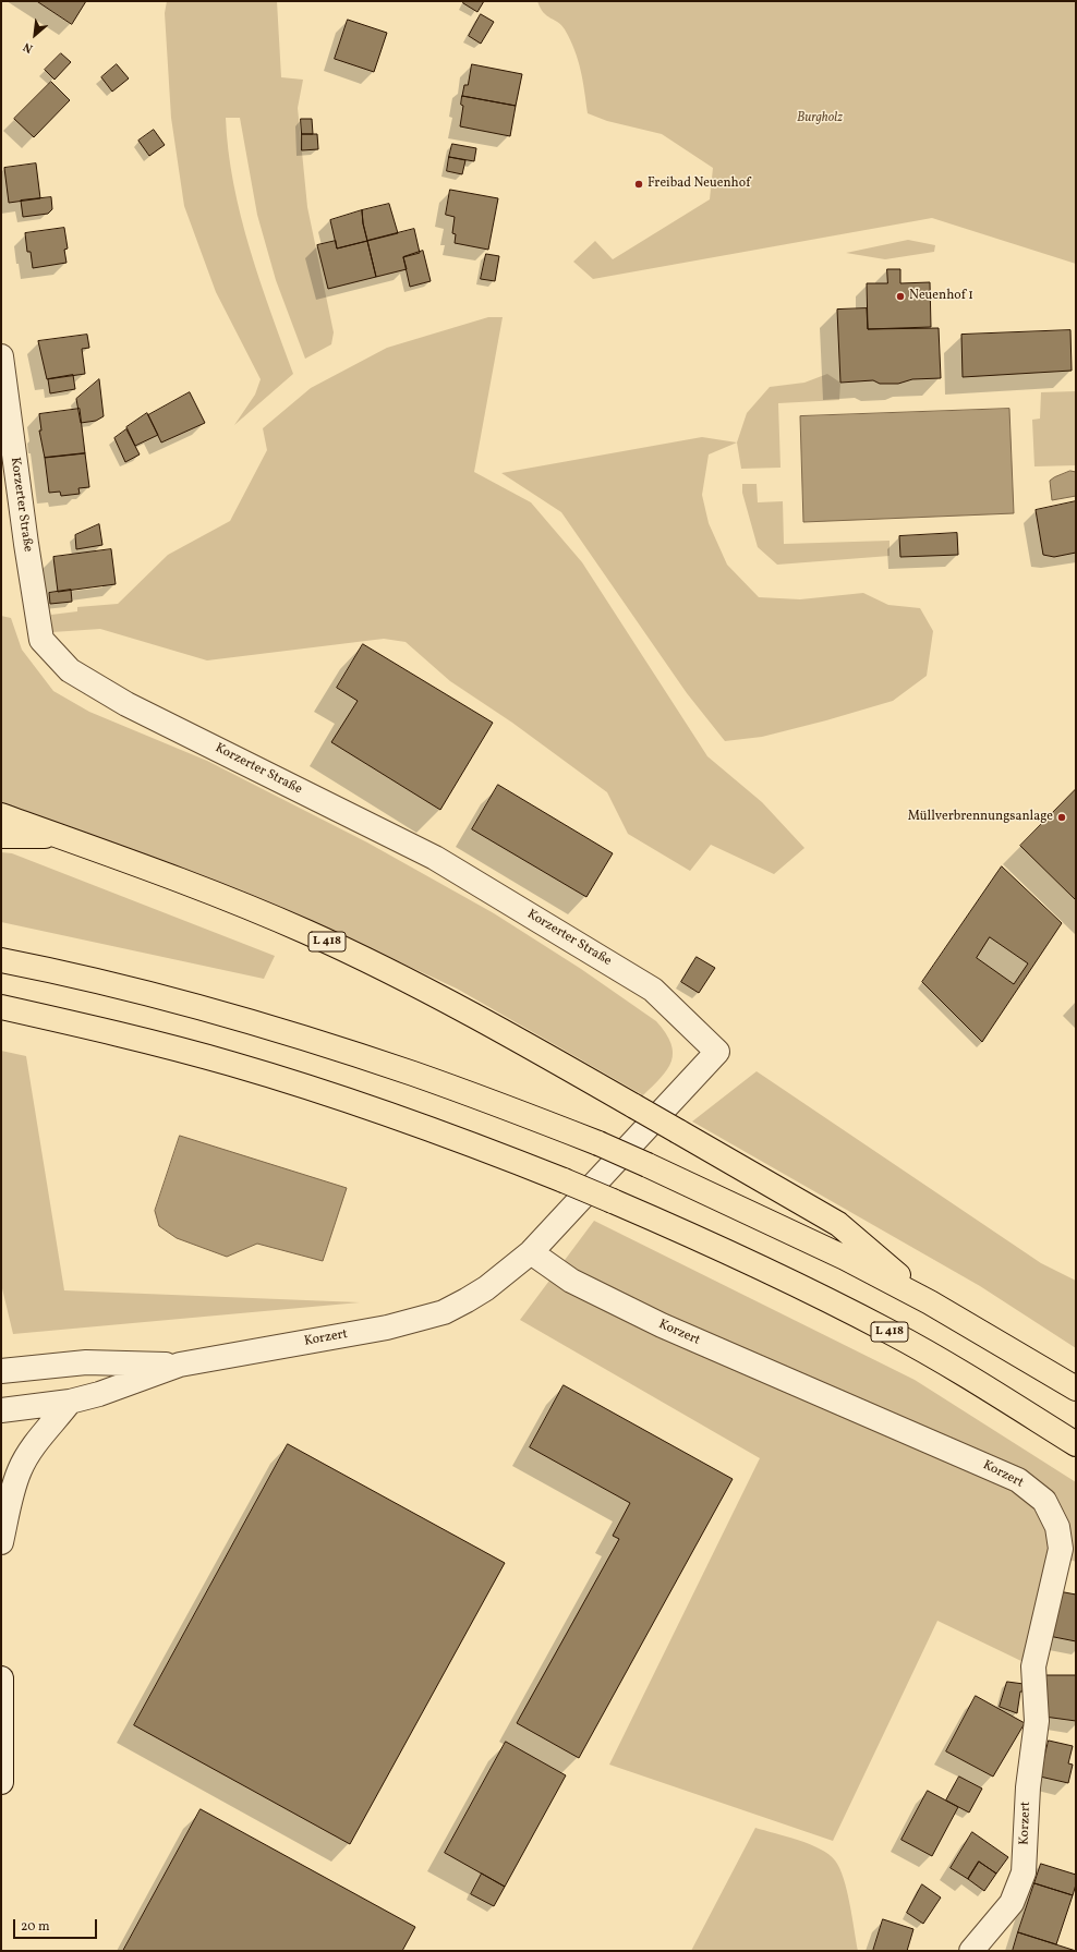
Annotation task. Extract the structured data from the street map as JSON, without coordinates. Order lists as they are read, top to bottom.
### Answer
{
  "streets": {
    "highway": ["L 418"],
    "street": ["Korzerter Straße", "Korzert"]
  },
  "crossings": [
    ["Korzerter Straße", "Korzert"]
  ],
  "parks": ["Burgholz"],
  "places": ["Freibad Neuenhof", "Neuenhof 1", "Müllverbrennungsanlage"],
  "scale_bar": "20 m",
  "north": "bottom left"
}
